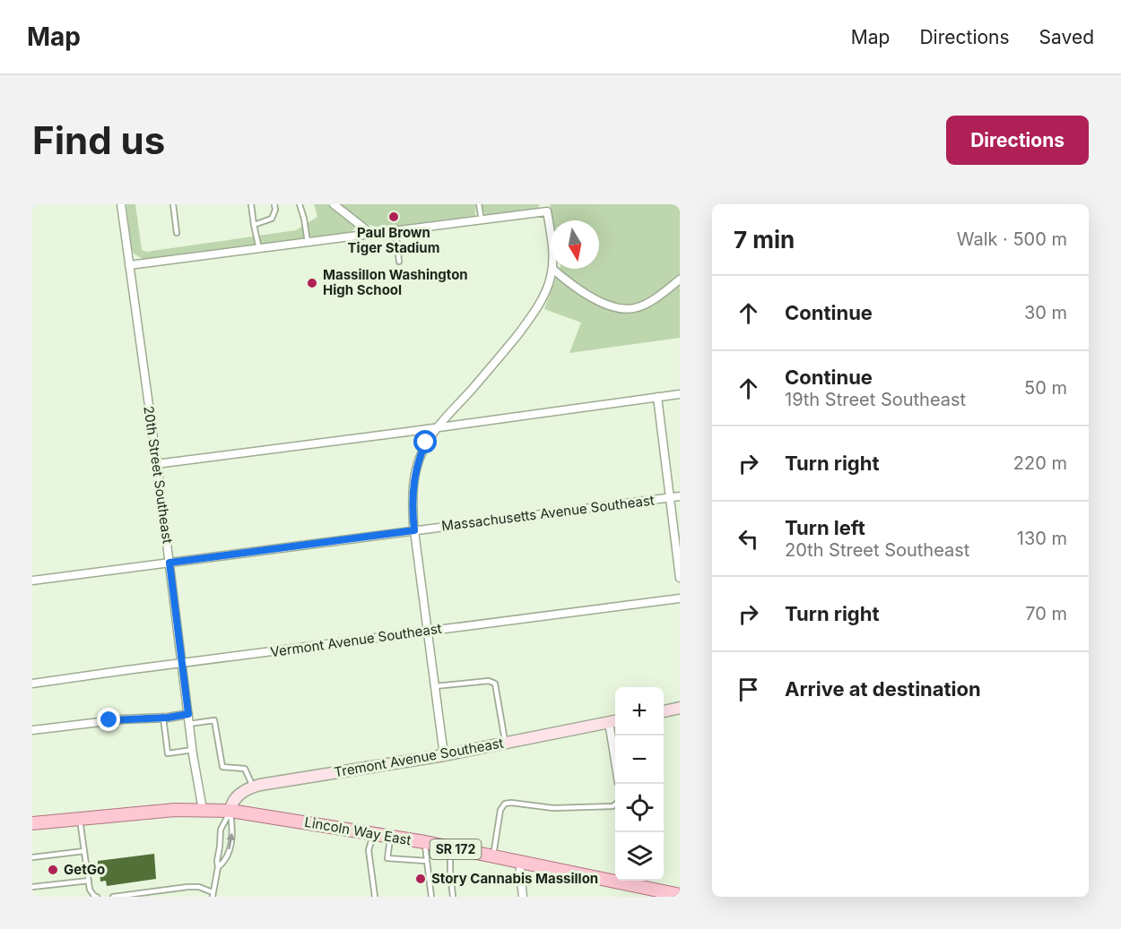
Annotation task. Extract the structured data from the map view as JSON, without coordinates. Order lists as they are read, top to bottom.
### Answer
{
  "streets": {
    "main road": ["Lincoln Way East", "SR 172"],
    "street": [
      "20th Street Southeast",
      "Massachusetts Avenue Southeast",
      "Vermont Avenue Southeast",
      "Tremont Avenue Southeast"
    ]
  },
  "crossings": [
    ["20th Street Southeast", "Massachusetts Avenue Southeast"],
    ["20th Street Southeast", "Vermont Avenue Southeast"],
    ["20th Street Southeast", "Lincoln Way East"],
    ["Tremont Avenue Southeast", "Lincoln Way East"]
  ],
  "places": [
    "Paul Brown Tiger Stadium",
    "Massillon Washington High School",
    "GetGo",
    "Story Cannabis Massillon"
  ],
  "north": "bottom",
  "page": {
    "header": "Map",
    "nav": ["Map", "Directions", "Saved"],
    "buttons": "Directions",
    "title": "Find us",
    "heading": ["7 min", "Walk · 500 m"],
    "list": [
      ["Continue", "30 m"],
      ["Continue", "19th Street Southeast", "50 m"],
      ["Turn right", "220 m"],
      ["Turn left", "20th Street Southeast", "130 m"],
      ["Turn right", "70 m"],
      "Arrive at destination"
    ],
    "map_buttons": ["+", "−"]
  }
}
